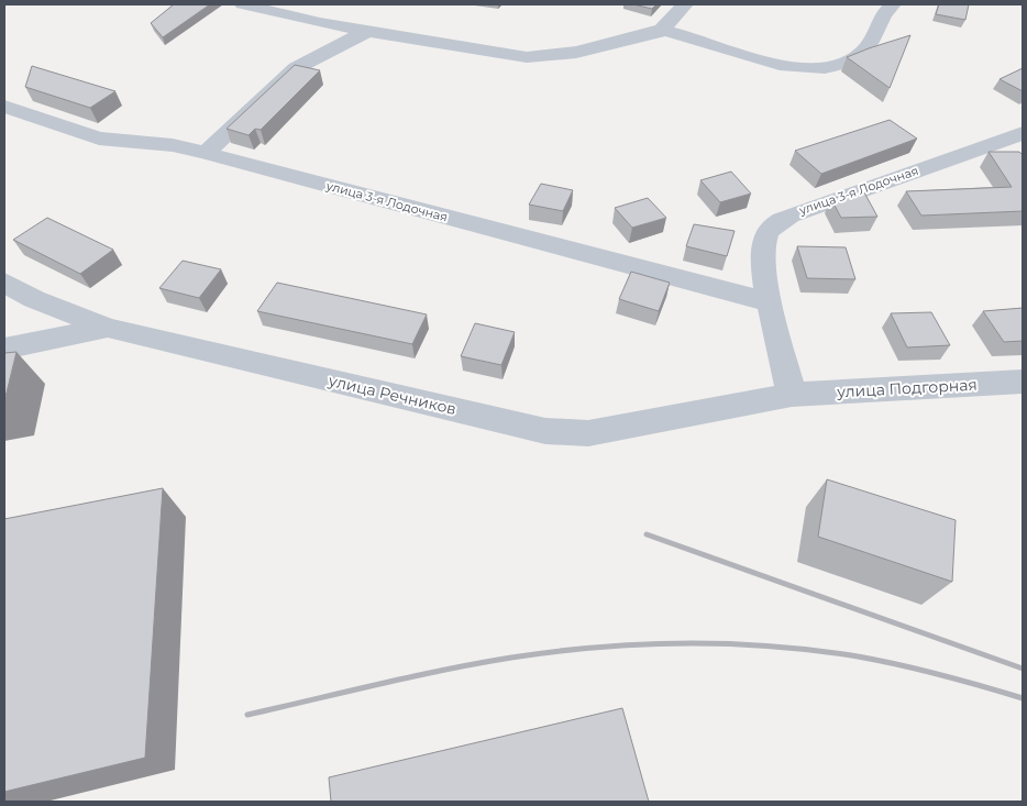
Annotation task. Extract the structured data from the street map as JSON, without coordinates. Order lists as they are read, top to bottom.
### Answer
{
  "streets": {
    "street": ["улица 3-я Лодочная", "улица Подгорная", "улица Речников"]
  },
  "crossings": [
    ["улица 3-я Лодочная", "улица Подгорная"],
    ["улица 3-я Лодочная", "улица Речников"],
    ["улица Подгорная", "улица Речников"]
  ]
}
